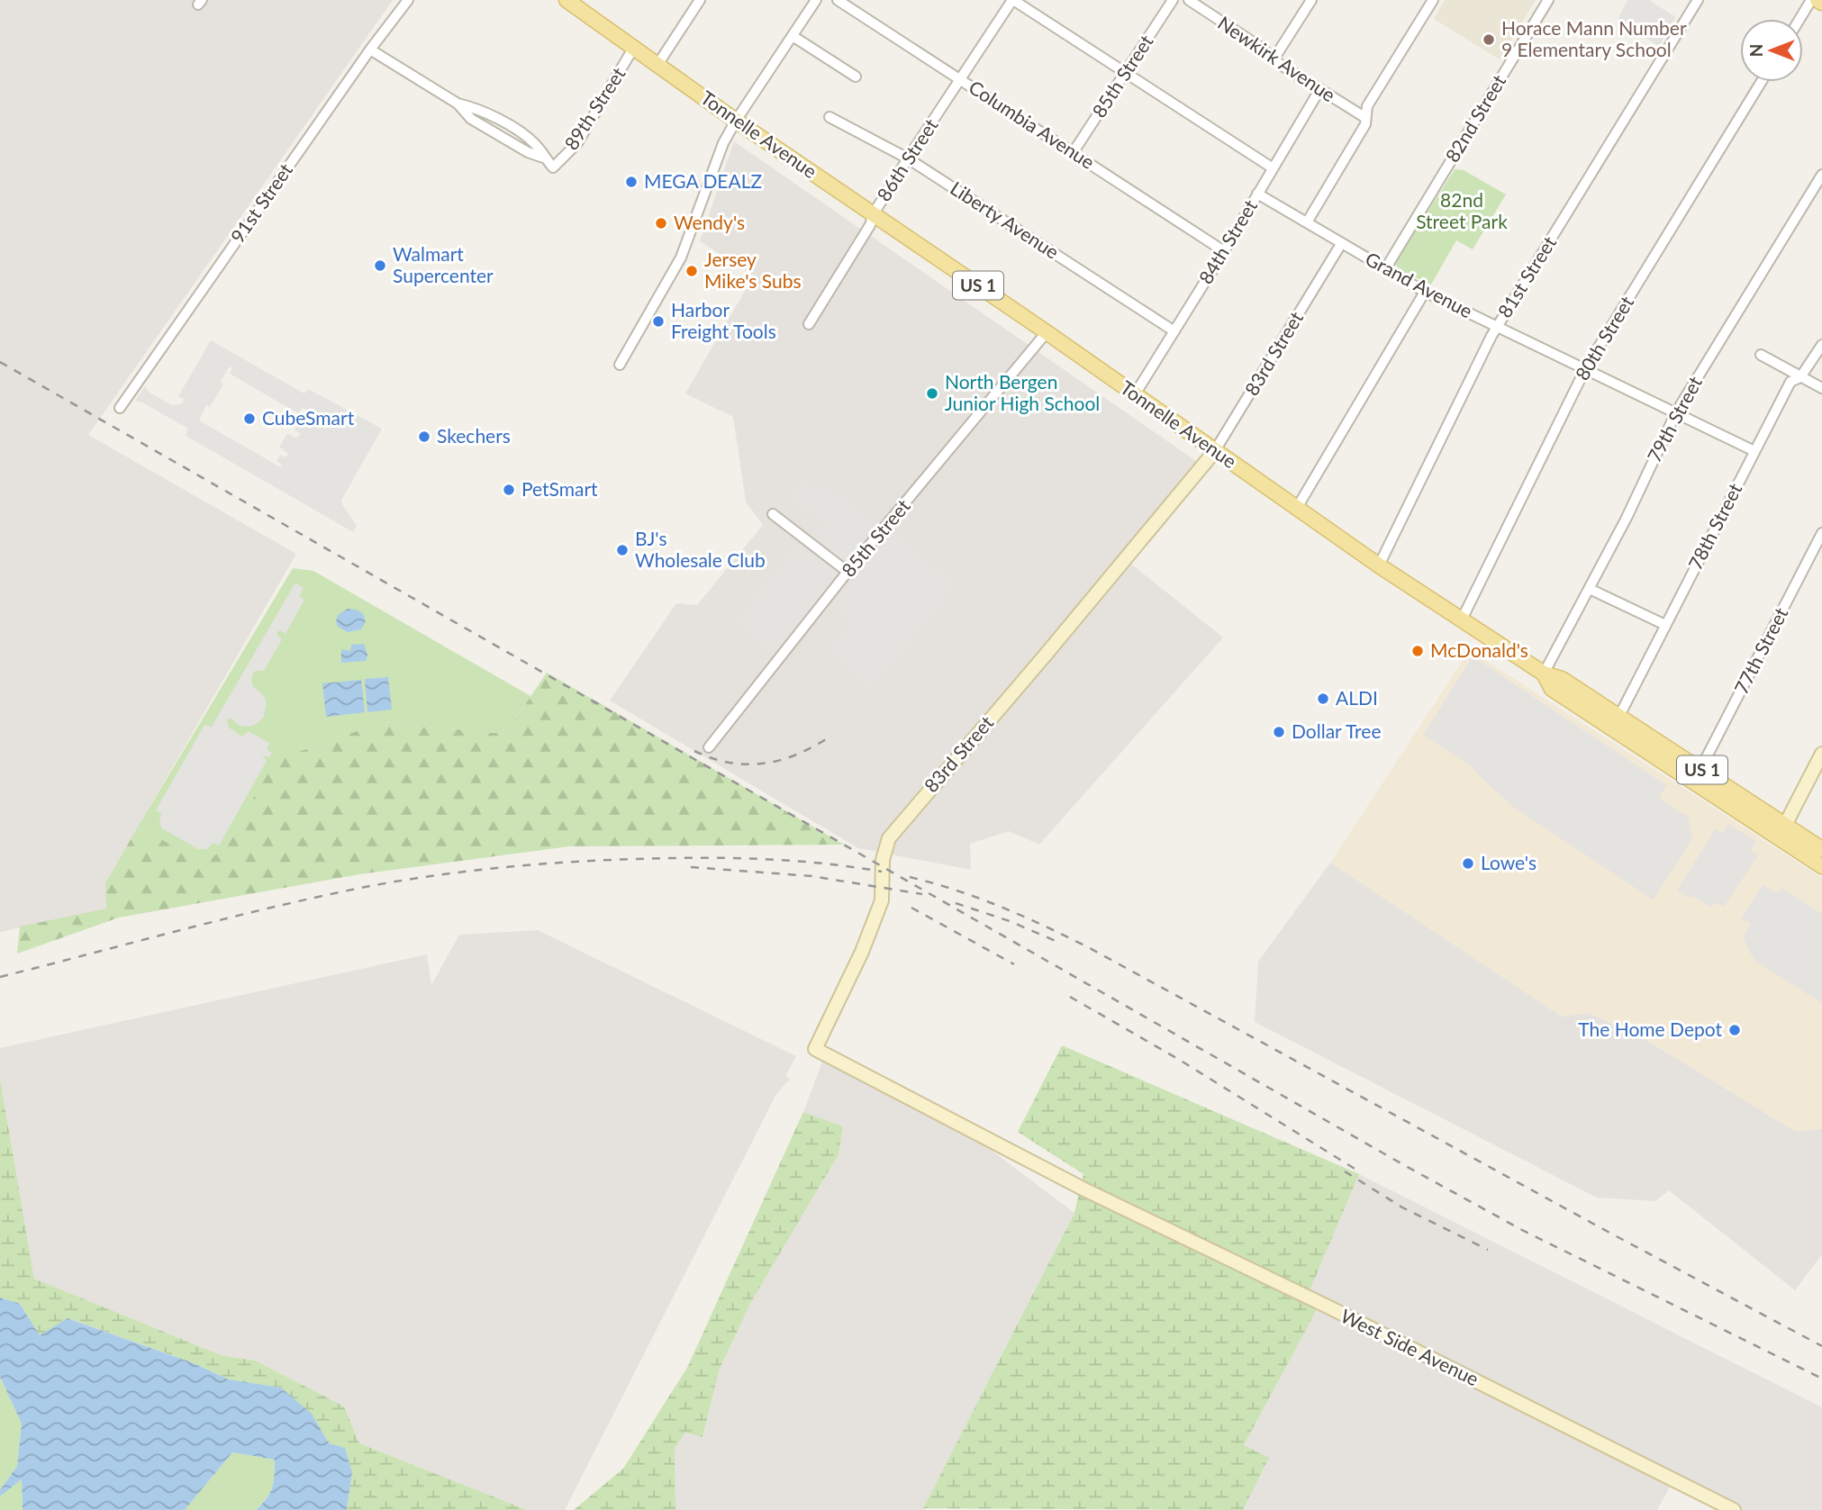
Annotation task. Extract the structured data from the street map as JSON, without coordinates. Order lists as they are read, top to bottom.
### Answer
{
  "streets": {
    "main road": ["Tonnelle Avenue", "US 1"],
    "street": [
      "Newkirk Avenue",
      "85th Street",
      "89th Street",
      "82nd Street",
      "Columbia Avenue",
      "86th Street",
      "91st Street",
      "Liberty Avenue",
      "84th Street",
      "81st Street",
      "Grand Avenue",
      "80th Street",
      "83rd Street",
      "79th Street",
      "78th Street",
      "77th Street",
      "West Side Avenue"
    ]
  },
  "crossings": [
    ["Newkirk Avenue", "84th Street"],
    ["85th Street", "Columbia Avenue"],
    ["85th Street", "Tonnelle Avenue"],
    ["89th Street", "Tonnelle Avenue"],
    ["89th Street", "91st Street"],
    ["82nd Street", "Grand Avenue"],
    ["Columbia Avenue", "86th Street"],
    ["Columbia Avenue", "84th Street"],
    ["Tonnelle Avenue", "86th Street"],
    ["Tonnelle Avenue", "84th Street"],
    ["Tonnelle Avenue", "81st Street"],
    ["Tonnelle Avenue", "80th Street"],
    ["Tonnelle Avenue", "83rd Street"],
    ["Tonnelle Avenue", "79th Street"],
    ["Tonnelle Avenue", "78th Street"],
    ["Tonnelle Avenue", "77th Street"],
    ["86th Street", "Liberty Avenue"],
    ["Liberty Avenue", "84th Street"],
    ["84th Street", "Grand Avenue"],
    ["81st Street", "Grand Avenue"],
    ["Grand Avenue", "80th Street"],
    ["Grand Avenue", "83rd Street"],
    ["Grand Avenue", "79th Street"],
    ["Grand Avenue", "78th Street"],
    ["83rd Street", "West Side Avenue"]
  ],
  "parks": ["82nd Street Park"],
  "places": [
    "Horace Mann Number 9 Elementary School",
    "MEGA DEALZ",
    "Wendy's",
    "Walmart Supercenter",
    "Jersey Mike's Subs",
    "Harbor Freight Tools",
    "North Bergen Junior High School",
    "CubeSmart",
    "Skechers",
    "PetSmart",
    "BJ's Wholesale Club",
    "McDonald's",
    "ALDI",
    "Dollar Tree",
    "Lowe's",
    "The Home Depot"
  ],
  "north": "left"
}
